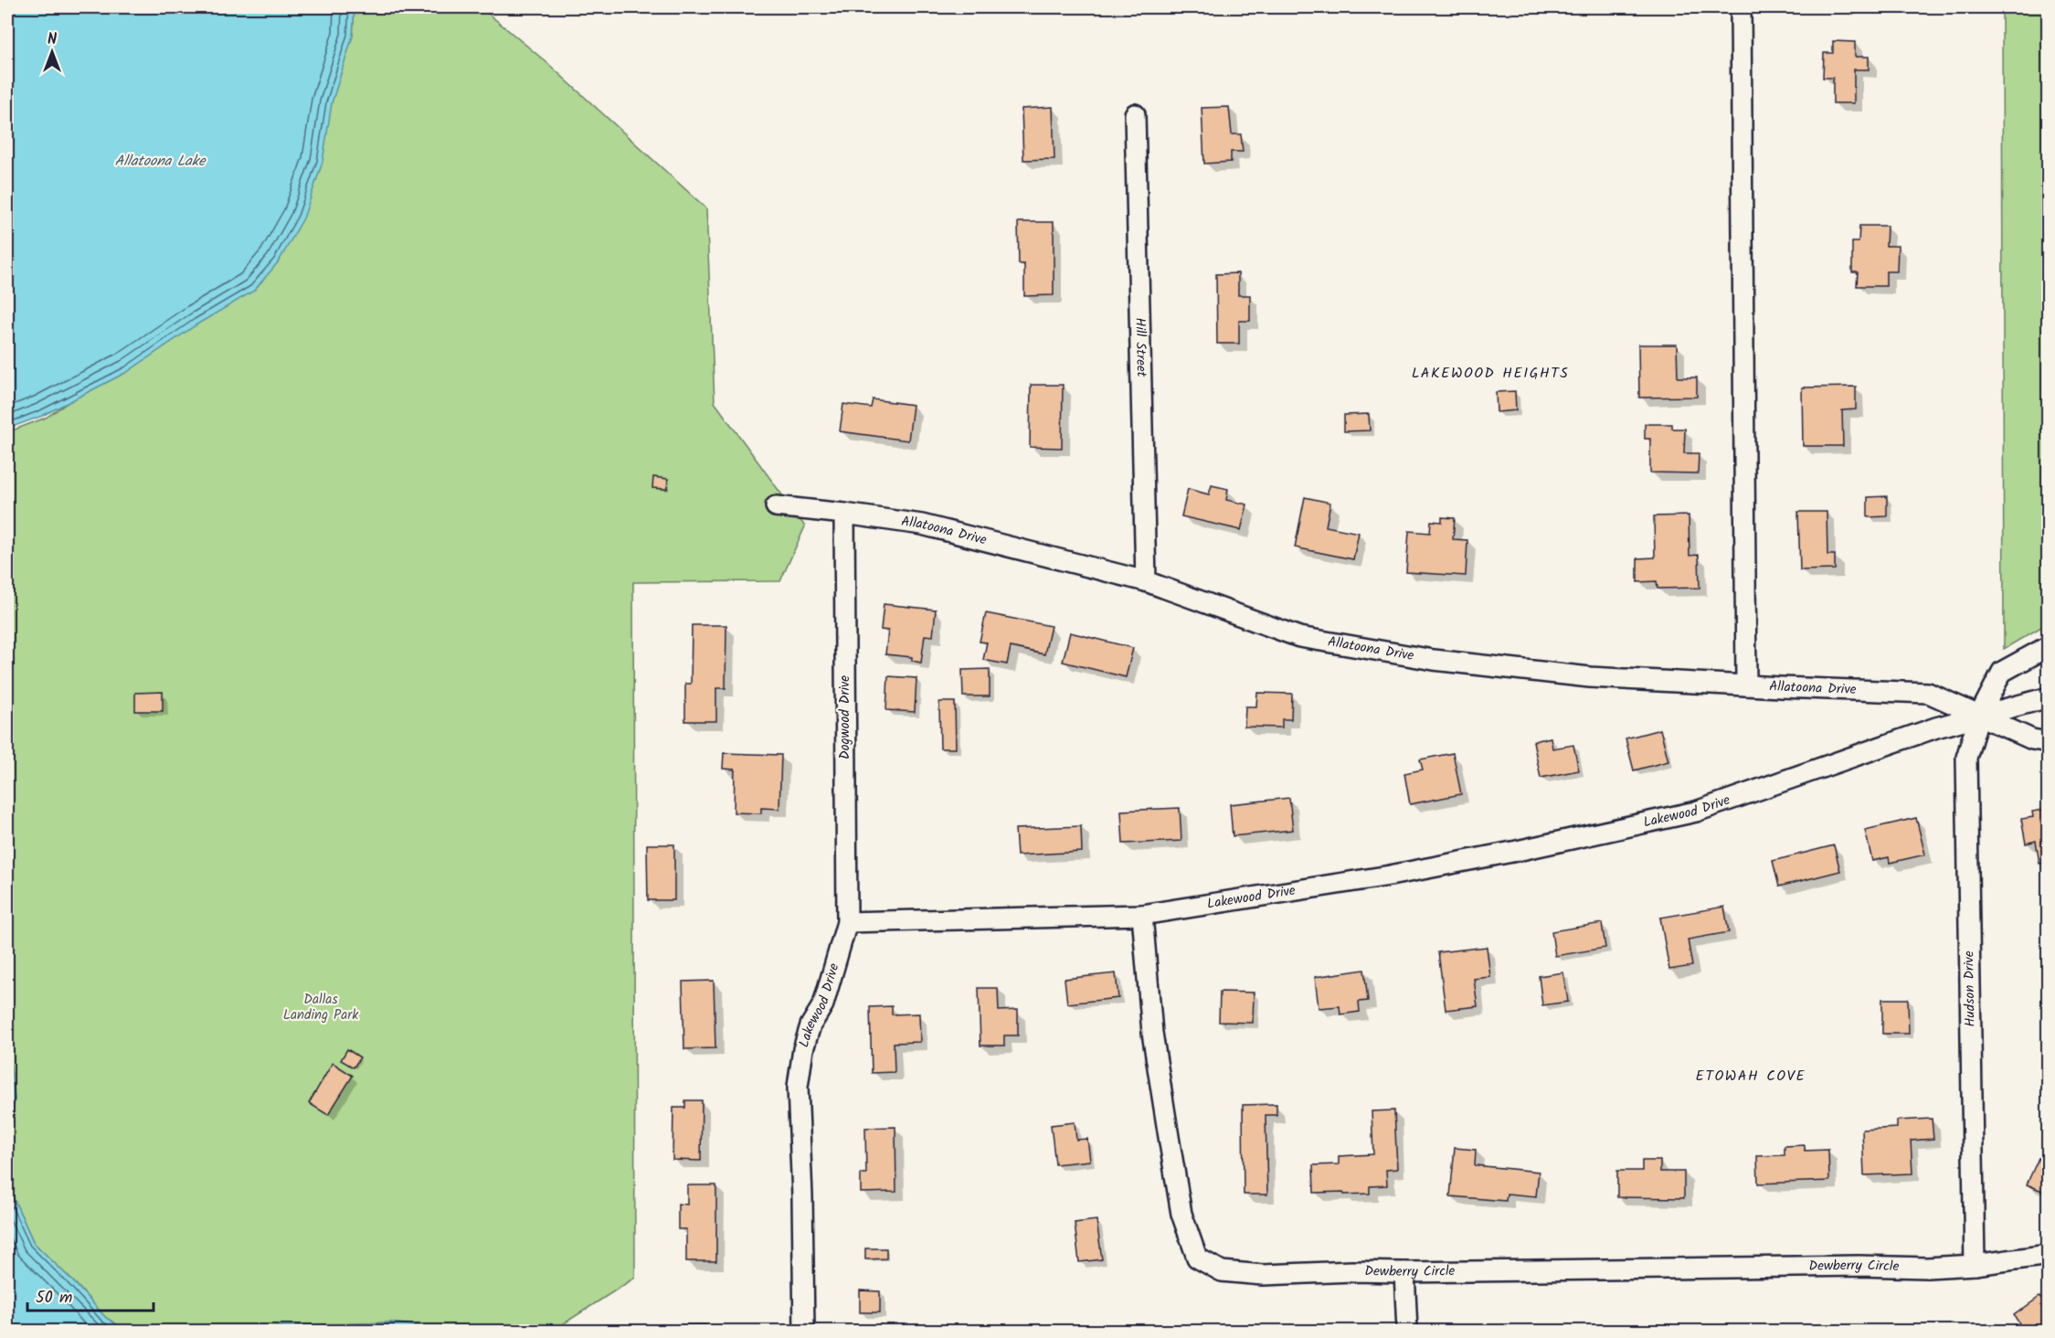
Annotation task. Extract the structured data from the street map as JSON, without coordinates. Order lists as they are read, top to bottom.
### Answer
{
  "streets": {
    "street": [
      "Hill Street",
      "Allatoona Drive",
      "Dogwood Drive",
      "Lakewood Drive",
      "Hudson Drive",
      "Dewberry Circle"
    ]
  },
  "crossings": [
    ["Hill Street", "Allatoona Drive"],
    ["Allatoona Drive", "Dogwood Drive"],
    ["Allatoona Drive", "Lakewood Drive"],
    ["Allatoona Drive", "Hudson Drive"],
    ["Dogwood Drive", "Lakewood Drive"],
    ["Lakewood Drive", "Hudson Drive"],
    ["Lakewood Drive", "Dewberry Circle"],
    ["Hudson Drive", "Dewberry Circle"]
  ],
  "districts": ["LAKEWOOD HEIGHTS", "ETOWAH COVE"],
  "water": ["Allatoona Lake"],
  "parks": ["Dallas Landing Park"],
  "scale_bar": "50 m",
  "north": "top"
}
